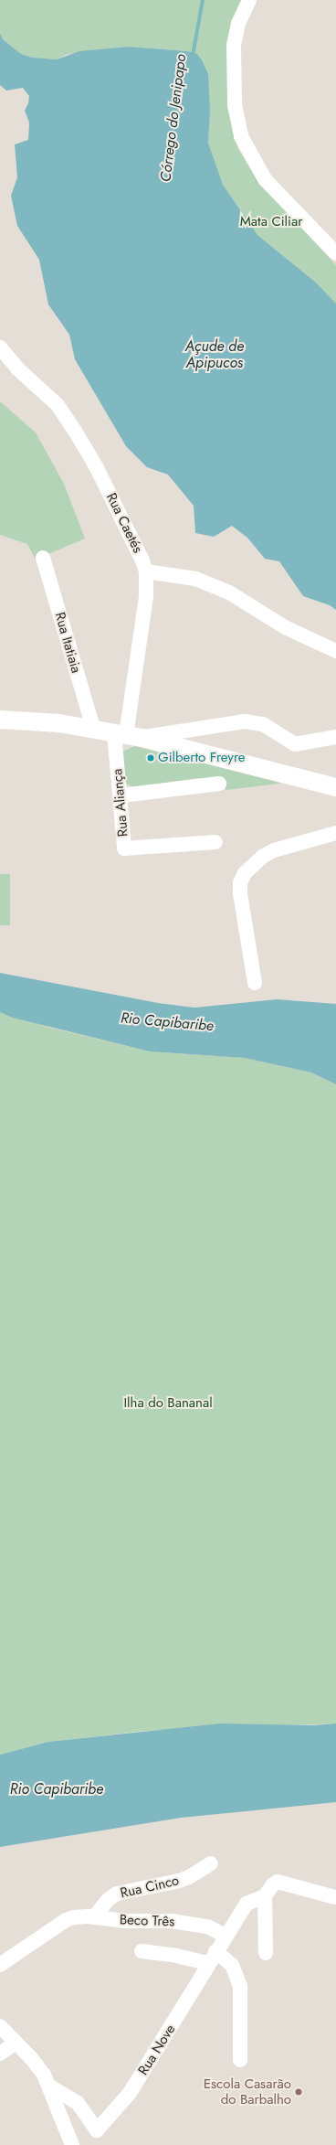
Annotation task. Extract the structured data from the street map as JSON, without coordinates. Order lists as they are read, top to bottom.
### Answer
{
  "streets": {
    "street": [
      "Rua Caetés",
      "Rua Itatiaia",
      "Rua Aliança",
      "Rua Cinco",
      "Beco Três",
      "Rua Nove"
    ]
  },
  "crossings": [
    ["Rua Caetés", "Rua Itatiaia"],
    ["Rua Caetés", "Rua Aliança"],
    ["Rua Itatiaia", "Rua Aliança"],
    ["Rua Cinco", "Beco Três"],
    ["Beco Três", "Rua Nove"]
  ],
  "water": ["Córrego do Jenipapo", "Açude de Apipucos", "Rio Capibaribe"],
  "parks": ["Mata Ciliar", "Ilha do Bananal"],
  "places": ["Gilberto Freyre", "Escola Casarão do Barbalho"]
}
